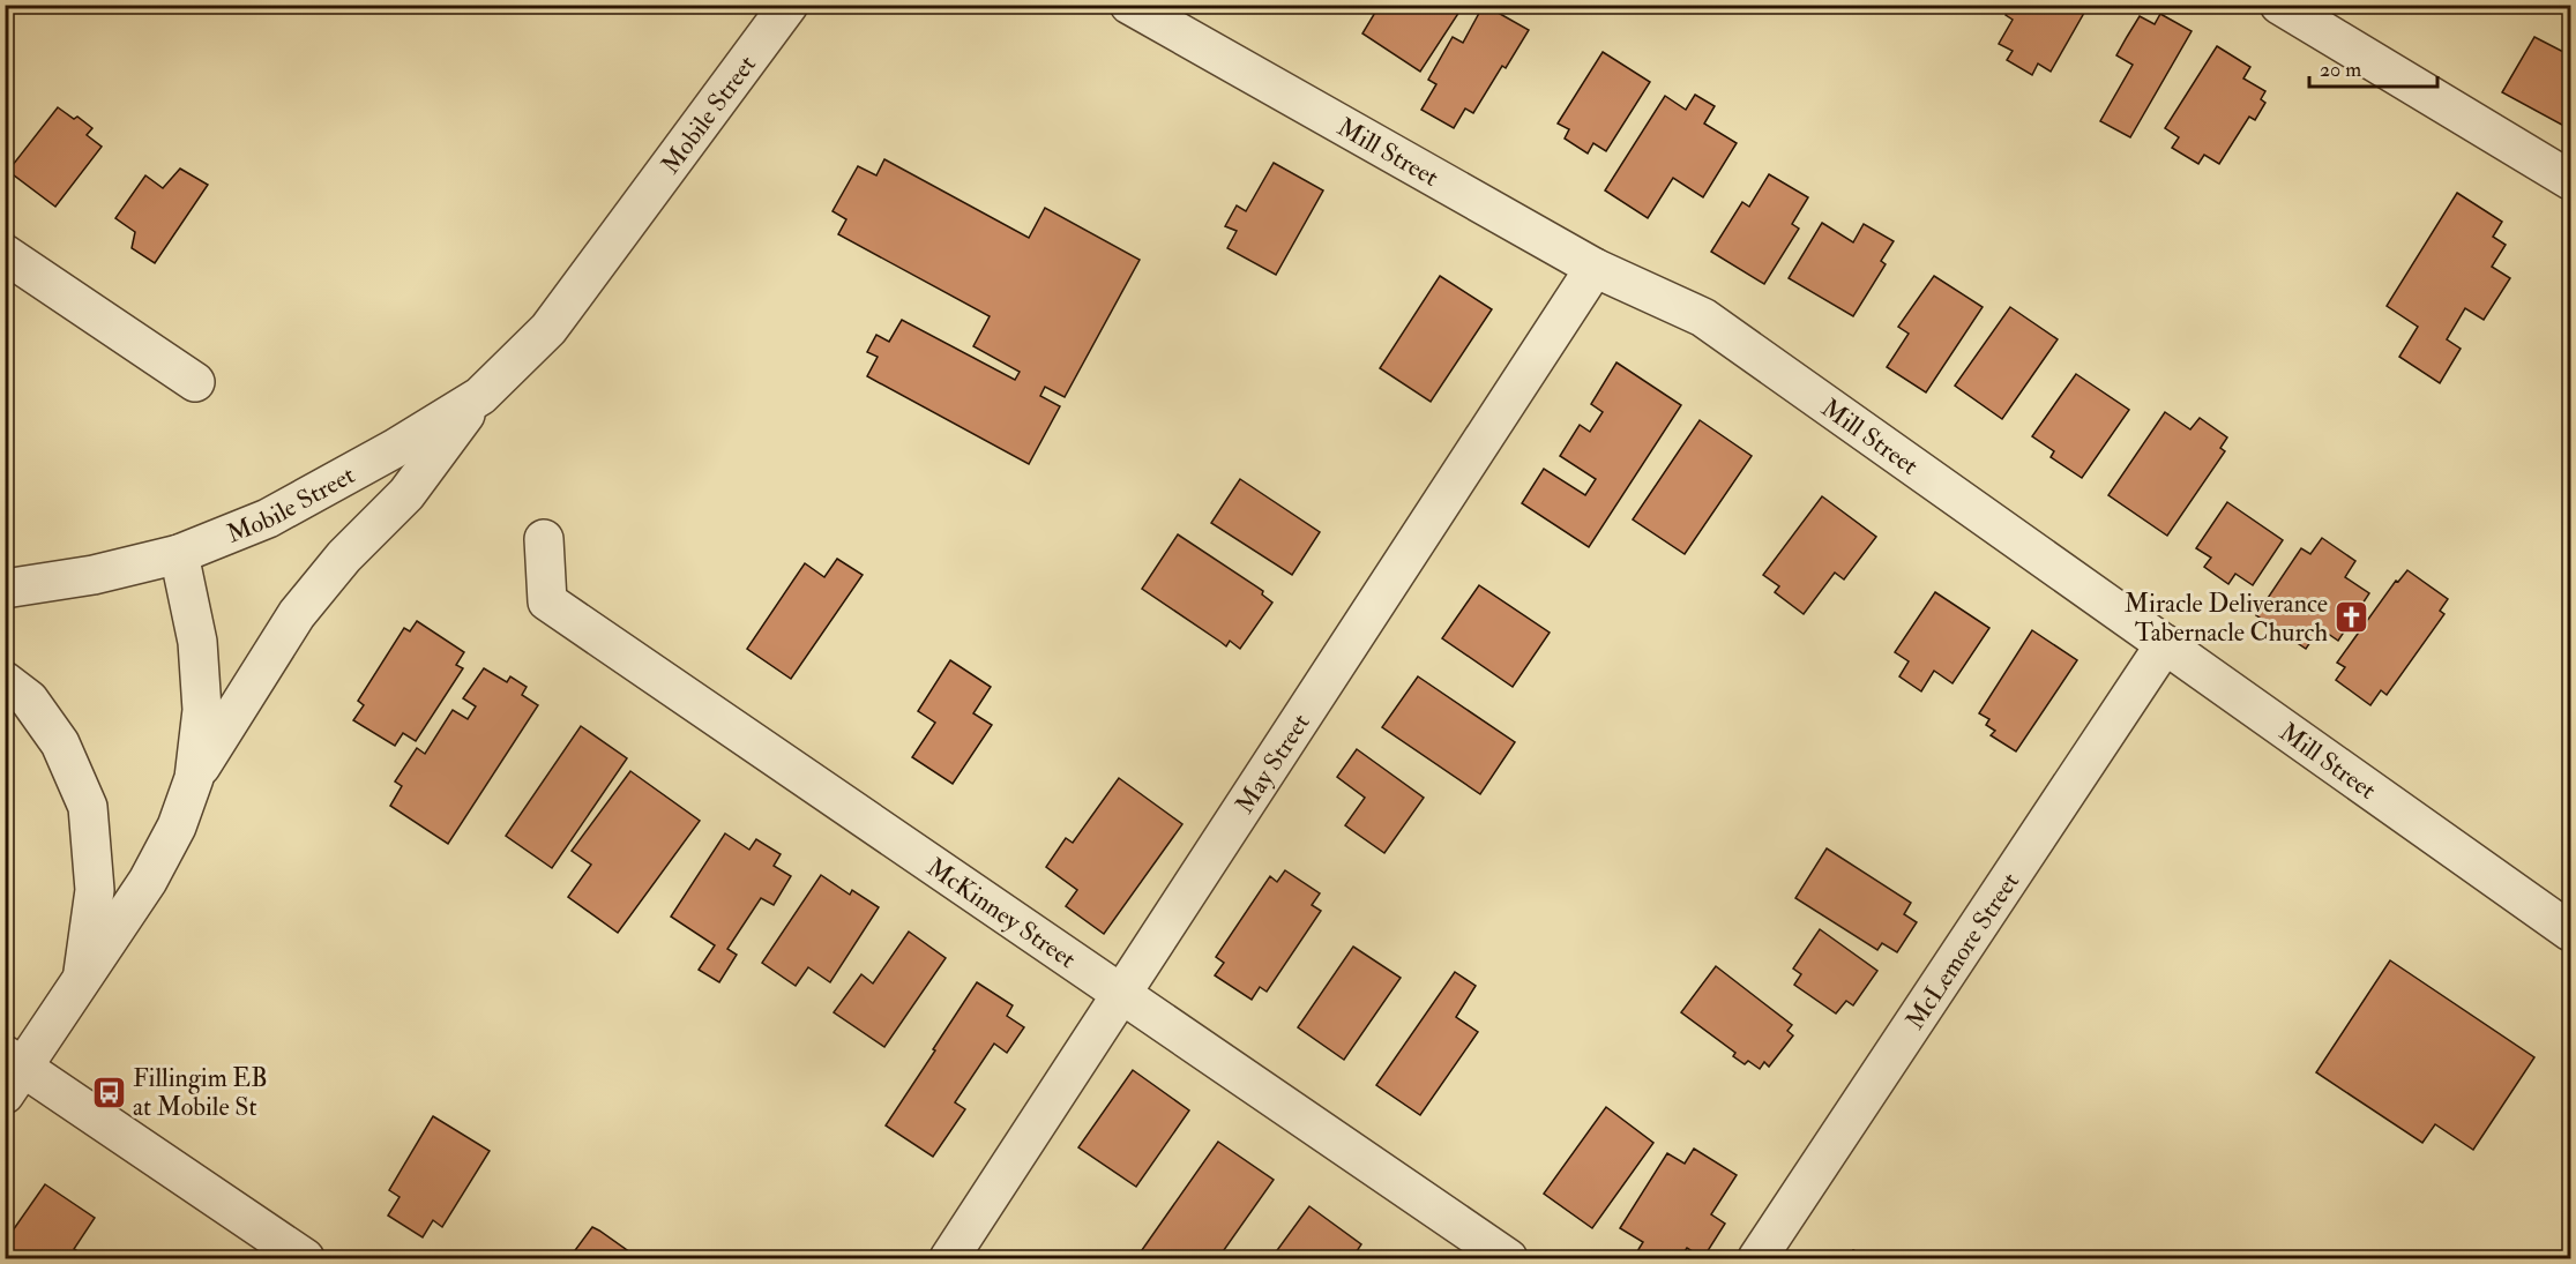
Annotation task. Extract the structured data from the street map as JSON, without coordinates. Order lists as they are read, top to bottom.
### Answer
{
  "streets": {
    "street": [
      "Mobile Street",
      "Mill Street",
      "May Street",
      "McKinney Street",
      "McLemore Street"
    ]
  },
  "crossings": [
    ["Mill Street", "May Street"],
    ["Mill Street", "McLemore Street"],
    ["May Street", "McKinney Street"]
  ],
  "places": {
    "church": ["Miracle Deliverance Tabernacle Church"],
    "bus stop": ["Fillingim EB at Mobile St"]
  },
  "scale_bar": "20 m"
}
